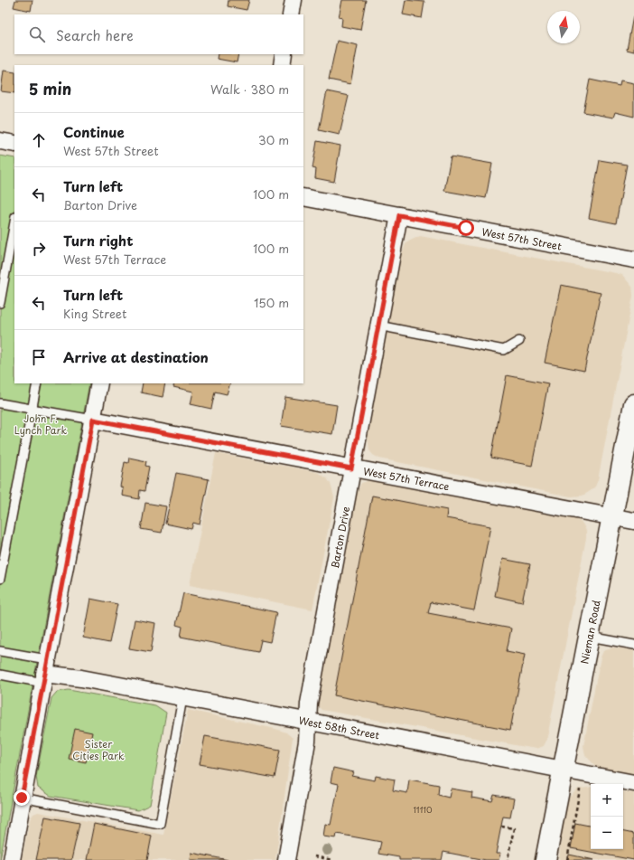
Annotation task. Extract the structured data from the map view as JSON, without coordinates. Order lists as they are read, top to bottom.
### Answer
{
  "streets": {
    "main road": ["Nieman Road"],
    "street": [
      "West 57th Street",
      "West 57th Terrace",
      "Barton Drive",
      "West 58th Street"
    ]
  },
  "crossings": [
    ["West 57th Street", "Barton Drive"],
    ["West 57th Terrace", "Barton Drive"],
    ["West 57th Terrace", "Nieman Road"],
    ["Barton Drive", "West 58th Street"],
    ["Nieman Road", "West 58th Street"]
  ],
  "parks": ["John F. Lynch Park", "Sister Cities Park"],
  "house_numbers": ["11110"],
  "north": "top",
  "page": {
    "search": "Search here",
    "heading": ["5 min", "Walk · 380 m"],
    "list": [
      ["Continue", "West 57th Street", "30 m"],
      ["Turn left", "Barton Drive", "100 m"],
      ["Turn right", "West 57th Terrace", "100 m"],
      ["Turn left", "King Street", "150 m"],
      "Arrive at destination"
    ],
    "map_buttons": ["+", "−"]
  }
}
